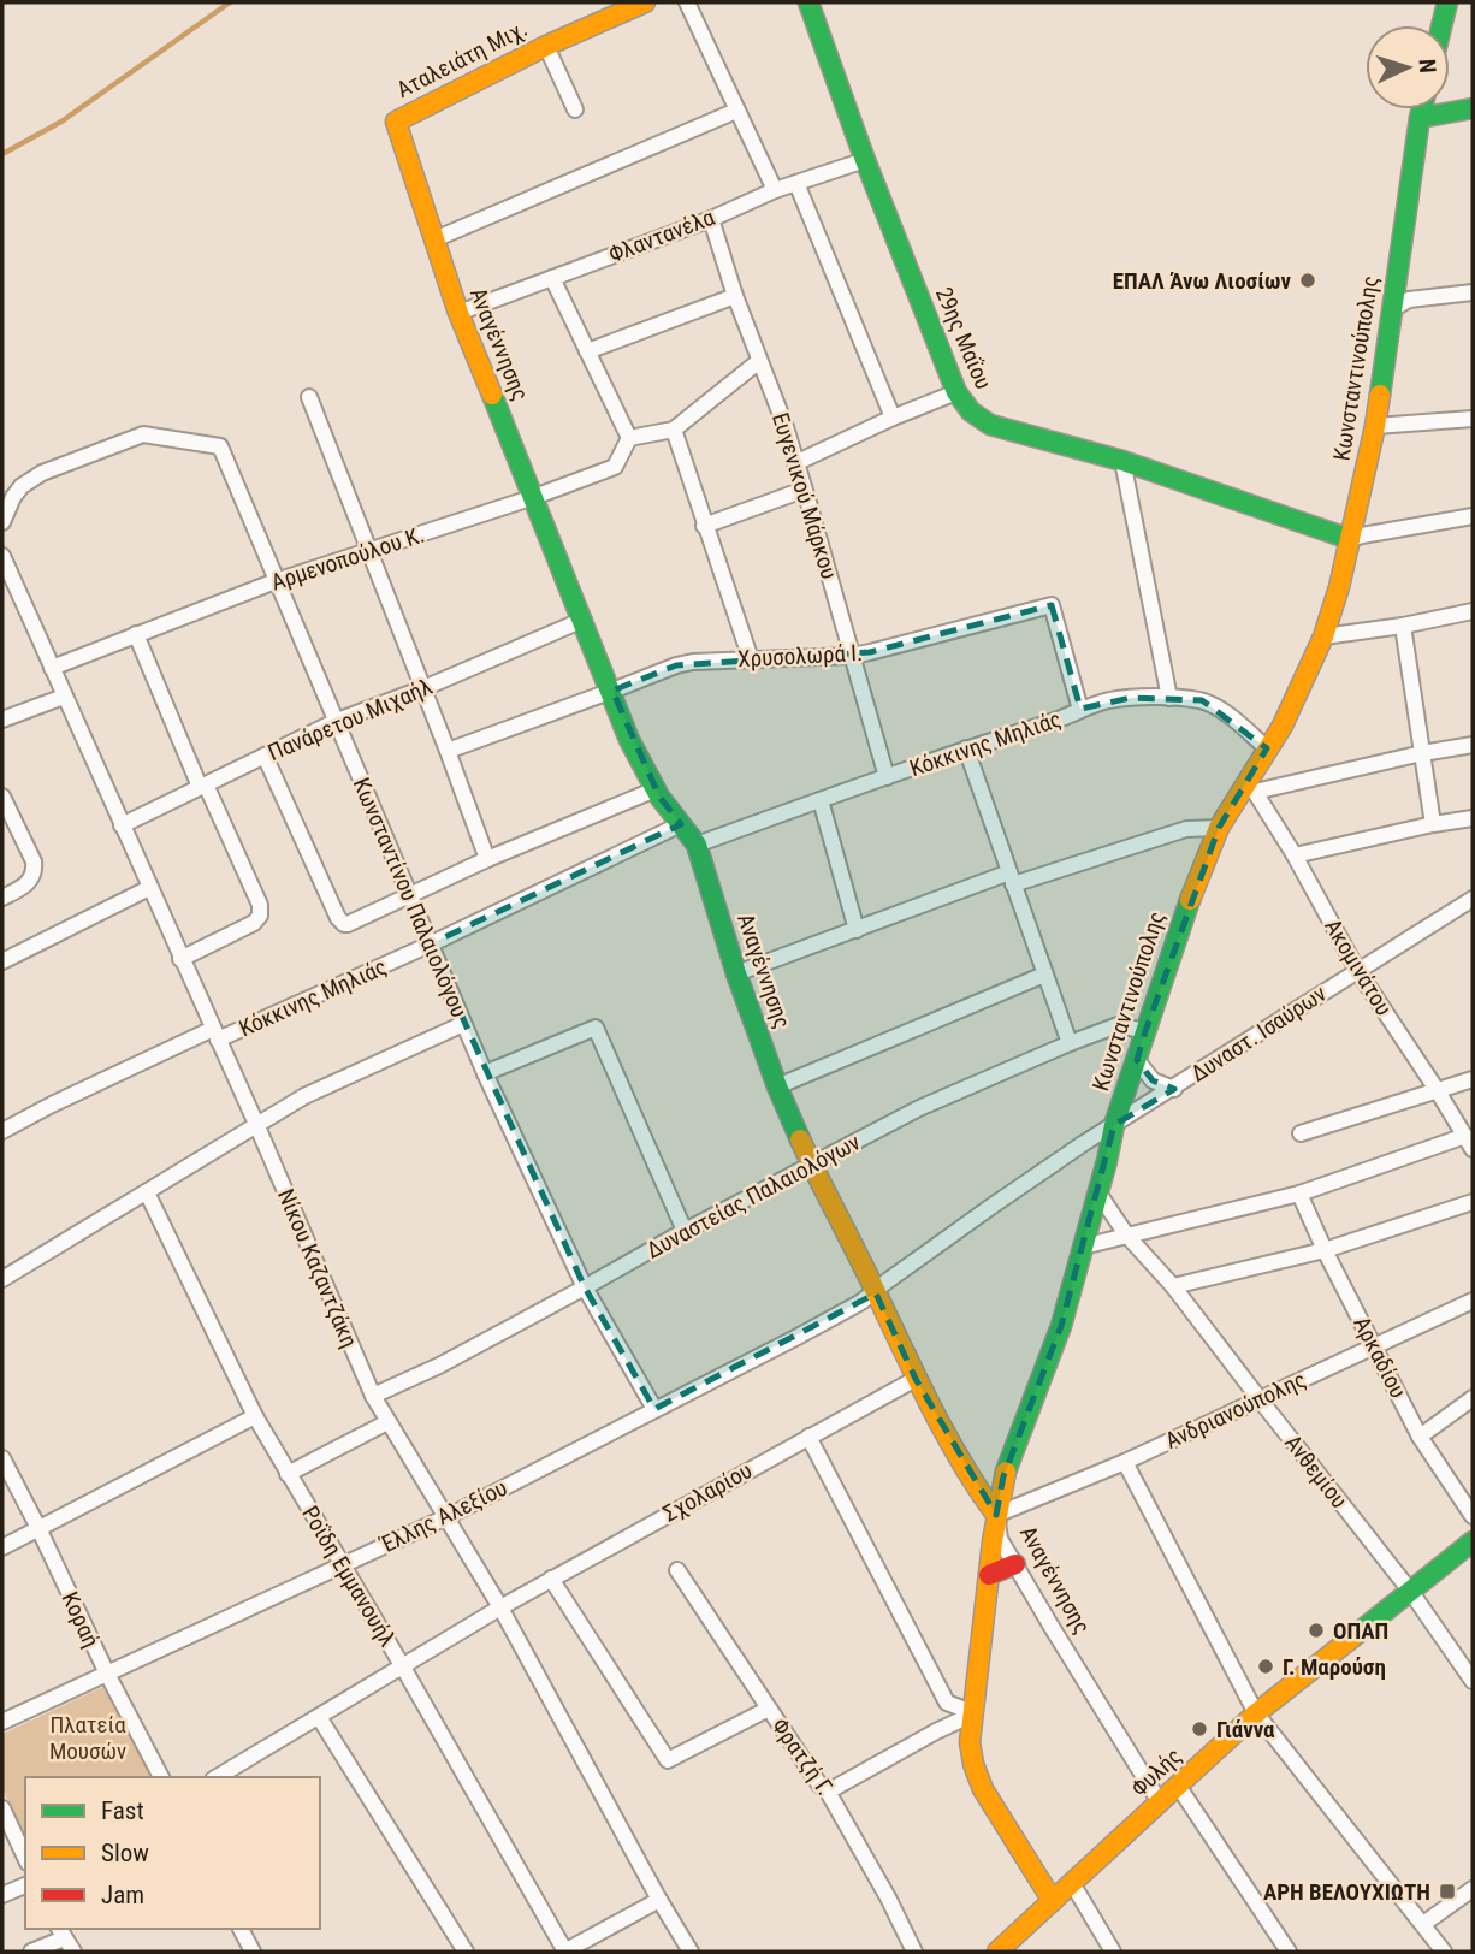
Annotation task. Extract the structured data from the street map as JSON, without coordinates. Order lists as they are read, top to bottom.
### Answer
{
  "streets": {
    "street": [
      "Αταλειάτη Μιχ.",
      "Φλαντανέλα",
      "29ης Μαΐου",
      "Αναγέννησης",
      "Κωνσταντινούπολης",
      "Ευγενικού Μάρκου",
      "Αρμενοπούλου Κ.",
      "Χρυσολωρά Ι.",
      "Πανάρετου Μιχαήλ",
      "Κόκκινης Μηλιάς",
      "Κωνσταντίνου Παλαιολόγου",
      "Ακομινάτου",
      "Δυναστ. Ισαύρων",
      "Δυναστείας Παλαιολόγων",
      "Νίκου Καζαντζάκη",
      "Αρκαδίου",
      "Ανδριανούπολης",
      "Ανθεμίου",
      "Σχολαρίου",
      "Έλλης Αλεξίου",
      "Ροΐδη Εμμανουήλ",
      "Κοραή",
      "Φρατζή Γ.",
      "Φυλής"
    ]
  },
  "crossings": [
    ["Αταλειάτη Μιχ.", "Αναγέννησης"],
    ["Φλαντανέλα", "29ης Μαΐου"],
    ["Φλαντανέλα", "Αναγέννησης"],
    ["Φλαντανέλα", "Ευγενικού Μάρκου"],
    ["29ης Μαΐου", "Κωνσταντινούπολης"],
    ["Αναγέννησης", "Κωνσταντινούπολης"],
    ["Αναγέννησης", "Αρμενοπούλου Κ."],
    ["Αναγέννησης", "Χρυσολωρά Ι."],
    ["Αναγέννησης", "Πανάρετου Μιχαήλ"],
    ["Αναγέννησης", "Κόκκινης Μηλιάς"],
    ["Αναγέννησης", "Δυναστ. Ισαύρων"],
    ["Αναγέννησης", "Δυναστείας Παλαιολόγων"],
    ["Αναγέννησης", "Ανδριανούπολης"],
    ["Αναγέννησης", "Σχολαρίου"],
    ["Αναγέννησης", "Έλλης Αλεξίου"],
    ["Αναγέννησης", "Φυλής"],
    ["Κωνσταντινούπολης", "Κόκκινης Μηλιάς"],
    ["Κωνσταντινούπολης", "Ακομινάτου"],
    ["Κωνσταντινούπολης", "Δυναστ. Ισαύρων"],
    ["Κωνσταντινούπολης", "Δυναστείας Παλαιολόγων"],
    ["Κωνσταντινούπολης", "Ανδριανούπολης"],
    ["Κωνσταντινούπολης", "Ανθεμίου"],
    ["Κωνσταντινούπολης", "Φυλής"],
    ["Ευγενικού Μάρκου", "Χρυσολωρά Ι."],
    ["Ευγενικού Μάρκου", "Κόκκινης Μηλιάς"],
    ["Αρμενοπούλου Κ.", "Κωνσταντίνου Παλαιολόγου"],
    ["Αρμενοπούλου Κ.", "Νίκου Καζαντζάκη"],
    ["Χρυσολωρά Ι.", "Κόκκινης Μηλιάς"],
    ["Πανάρετου Μιχαήλ", "Κωνσταντίνου Παλαιολόγου"],
    ["Πανάρετου Μιχαήλ", "Νίκου Καζαντζάκη"],
    ["Κόκκινης Μηλιάς", "Κωνσταντίνου Παλαιολόγου"],
    ["Κόκκινης Μηλιάς", "Νίκου Καζαντζάκη"],
    ["Κωνσταντίνου Παλαιολόγου", "Δυναστείας Παλαιολόγων"],
    ["Κωνσταντίνου Παλαιολόγου", "Έλλης Αλεξίου"],
    ["Ακομινάτου", "Δυναστ. Ισαύρων"],
    ["Δυναστ. Ισαύρων", "Έλλης Αλεξίου"],
    ["Δυναστείας Παλαιολόγων", "Νίκου Καζαντζάκη"],
    ["Νίκου Καζαντζάκη", "Σχολαρίου"],
    ["Νίκου Καζαντζάκη", "Έλλης Αλεξίου"],
    ["Αρκαδίου", "Ανδριανούπολης"],
    ["Ανδριανούπολης", "Ανθεμίου"],
    ["Ανθεμίου", "Φυλής"],
    ["Σχολαρίου", "Ροΐδη Εμμανουήλ"],
    ["Έλλης Αλεξίου", "Ροΐδη Εμμανουήλ"],
    ["Έλλης Αλεξίου", "Κοραή"]
  ],
  "parks": ["Πλατεία Μουσών"],
  "places": {
    "other": [
      "ΕΠΑΛ Άνω Λιοσίων",
      "ΟΠΑΠ",
      "Γ. Μαρούση",
      "Γιάννα"
    ],
    "transit": ["ΑΡΗ ΒΕΛΟΥΧΙΩΤΗ"]
  },
  "legend": ["Fast", "Slow", "Jam"],
  "north": "right"
}
